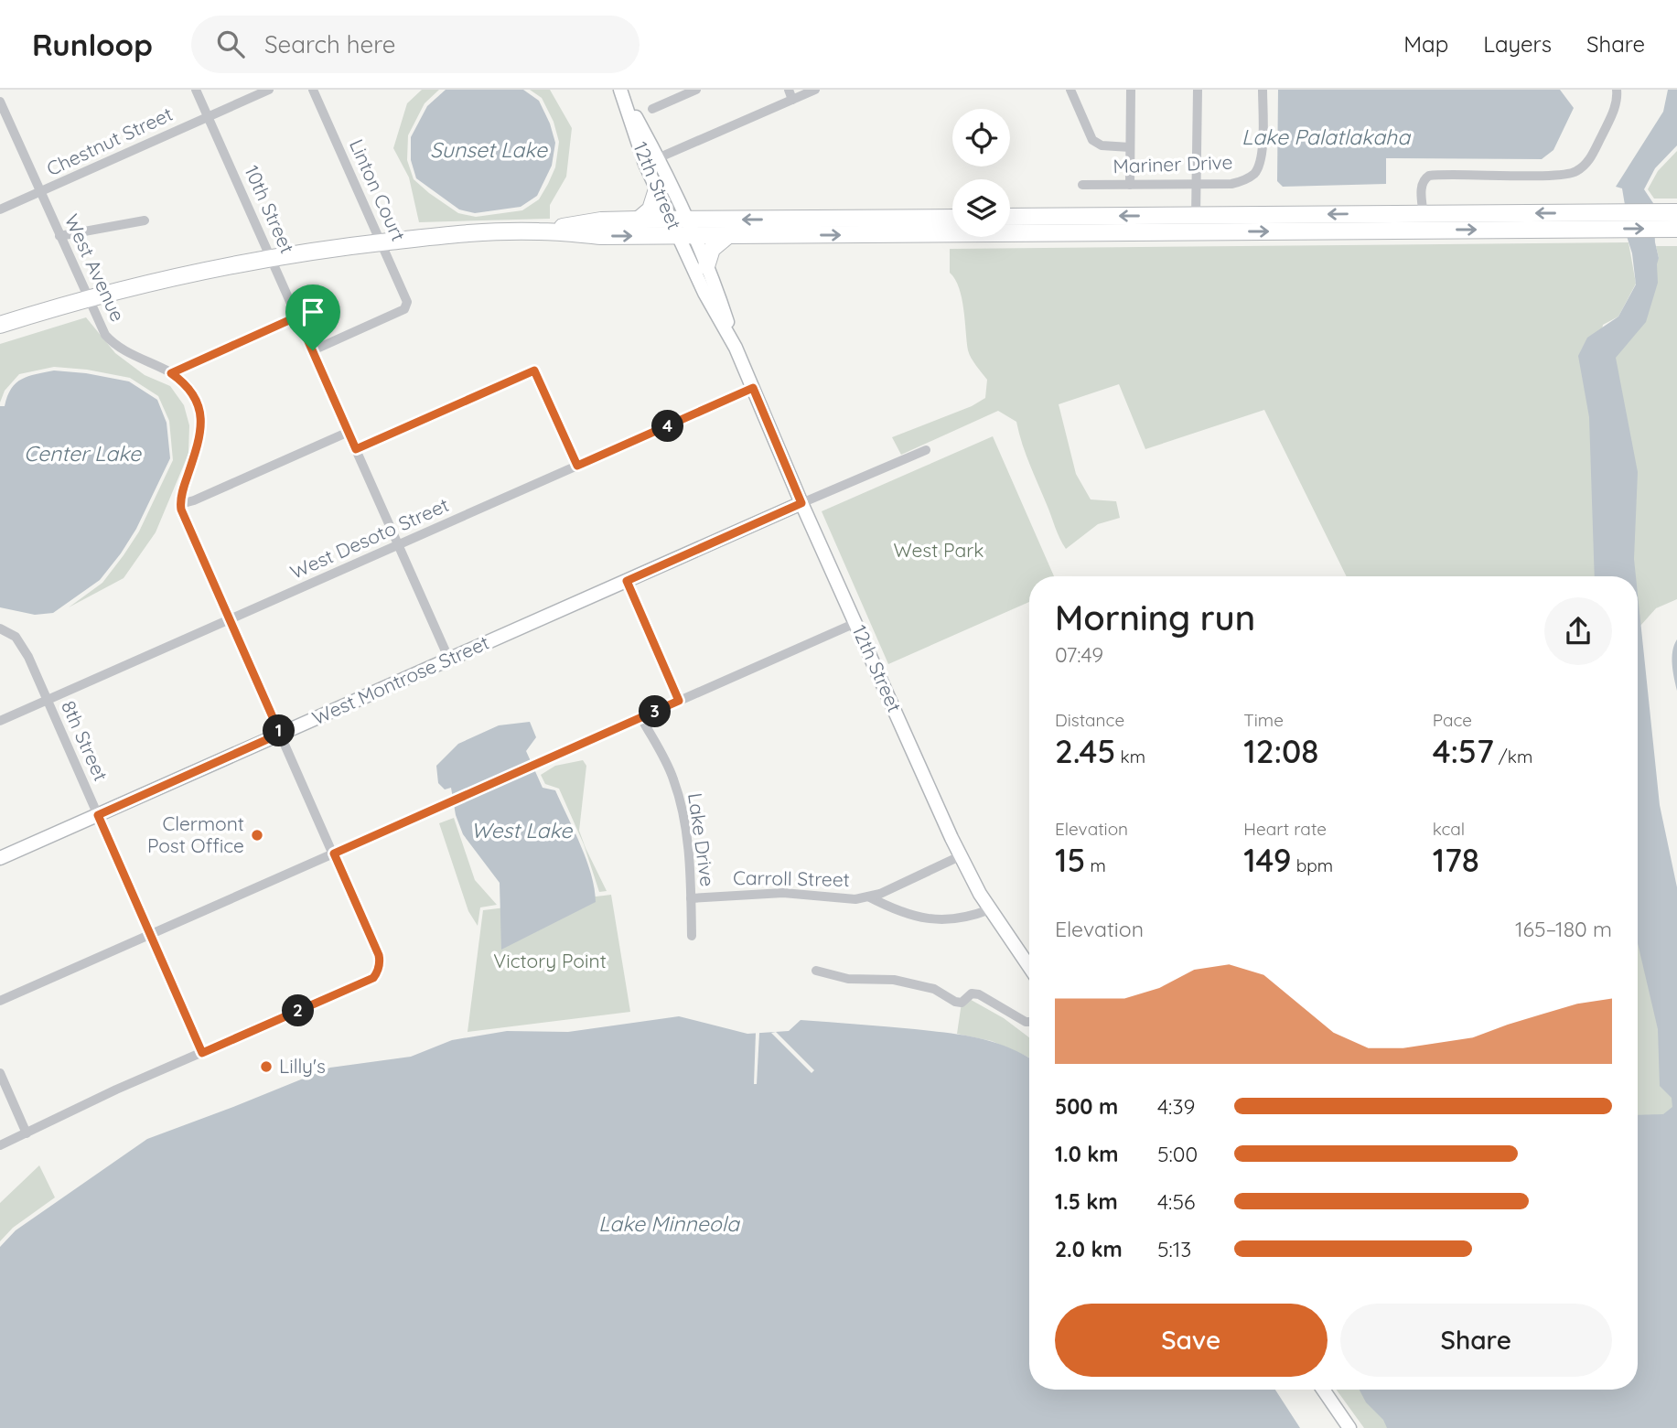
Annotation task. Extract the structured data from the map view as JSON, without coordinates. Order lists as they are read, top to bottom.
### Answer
{
  "streets": {
    "main road": ["12th Street", "West Montrose Street"],
    "street": [
      "Chestnut Street",
      "Mariner Drive",
      "Linton Court",
      "10th Street",
      "West Avenue",
      "West Desoto Street",
      "8th Street",
      "Lake Drive",
      "Carroll Street"
    ]
  },
  "crossings": [
    ["Chestnut Street", "10th Street"],
    ["Chestnut Street", "West Avenue"],
    ["12th Street", "West Desoto Street"],
    ["12th Street", "West Montrose Street"],
    ["12th Street", "Carroll Street"],
    ["Linton Court", "10th Street"],
    ["10th Street", "West Desoto Street"],
    ["10th Street", "West Montrose Street"],
    ["West Desoto Street", "8th Street"],
    ["West Montrose Street", "8th Street"],
    ["Lake Drive", "Carroll Street"]
  ],
  "water": [
    "Lake Palatlakaha",
    "Sunset Lake",
    "Center Lake",
    "West Lake",
    "Lake Minneola"
  ],
  "parks": ["West Park", "Victory Point"],
  "places": ["Clermont Post Office", "Lilly's"],
  "page": {
    "header": "Runloop",
    "search": "Search here",
    "nav": ["Map", "Layers", "Share"],
    "pins": [
      "4",
      "3",
      "1",
      "2"
    ],
    "heading": ["Morning run", "07:49"],
    "stats": [
      ["Distance", "2.45 km"],
      ["Time", "12:08"],
      ["Pace", "4:57 /km"],
      ["Elevation", "15 m"],
      ["Heart rate", "149 bpm"],
      ["kcal", "178"]
    ],
    "chart": ["Elevation", "165–180 m"],
    "list": [
      {
        "name": "500 m",
        "note": "4:39"
      },
      {
        "name": "1.0 km",
        "note": "5:00"
      },
      {
        "name": "1.5 km",
        "note": "4:56"
      },
      {
        "name": "2.0 km",
        "note": "5:13"
      }
    ],
    "buttons": ["Save", "Share"]
  }
}
